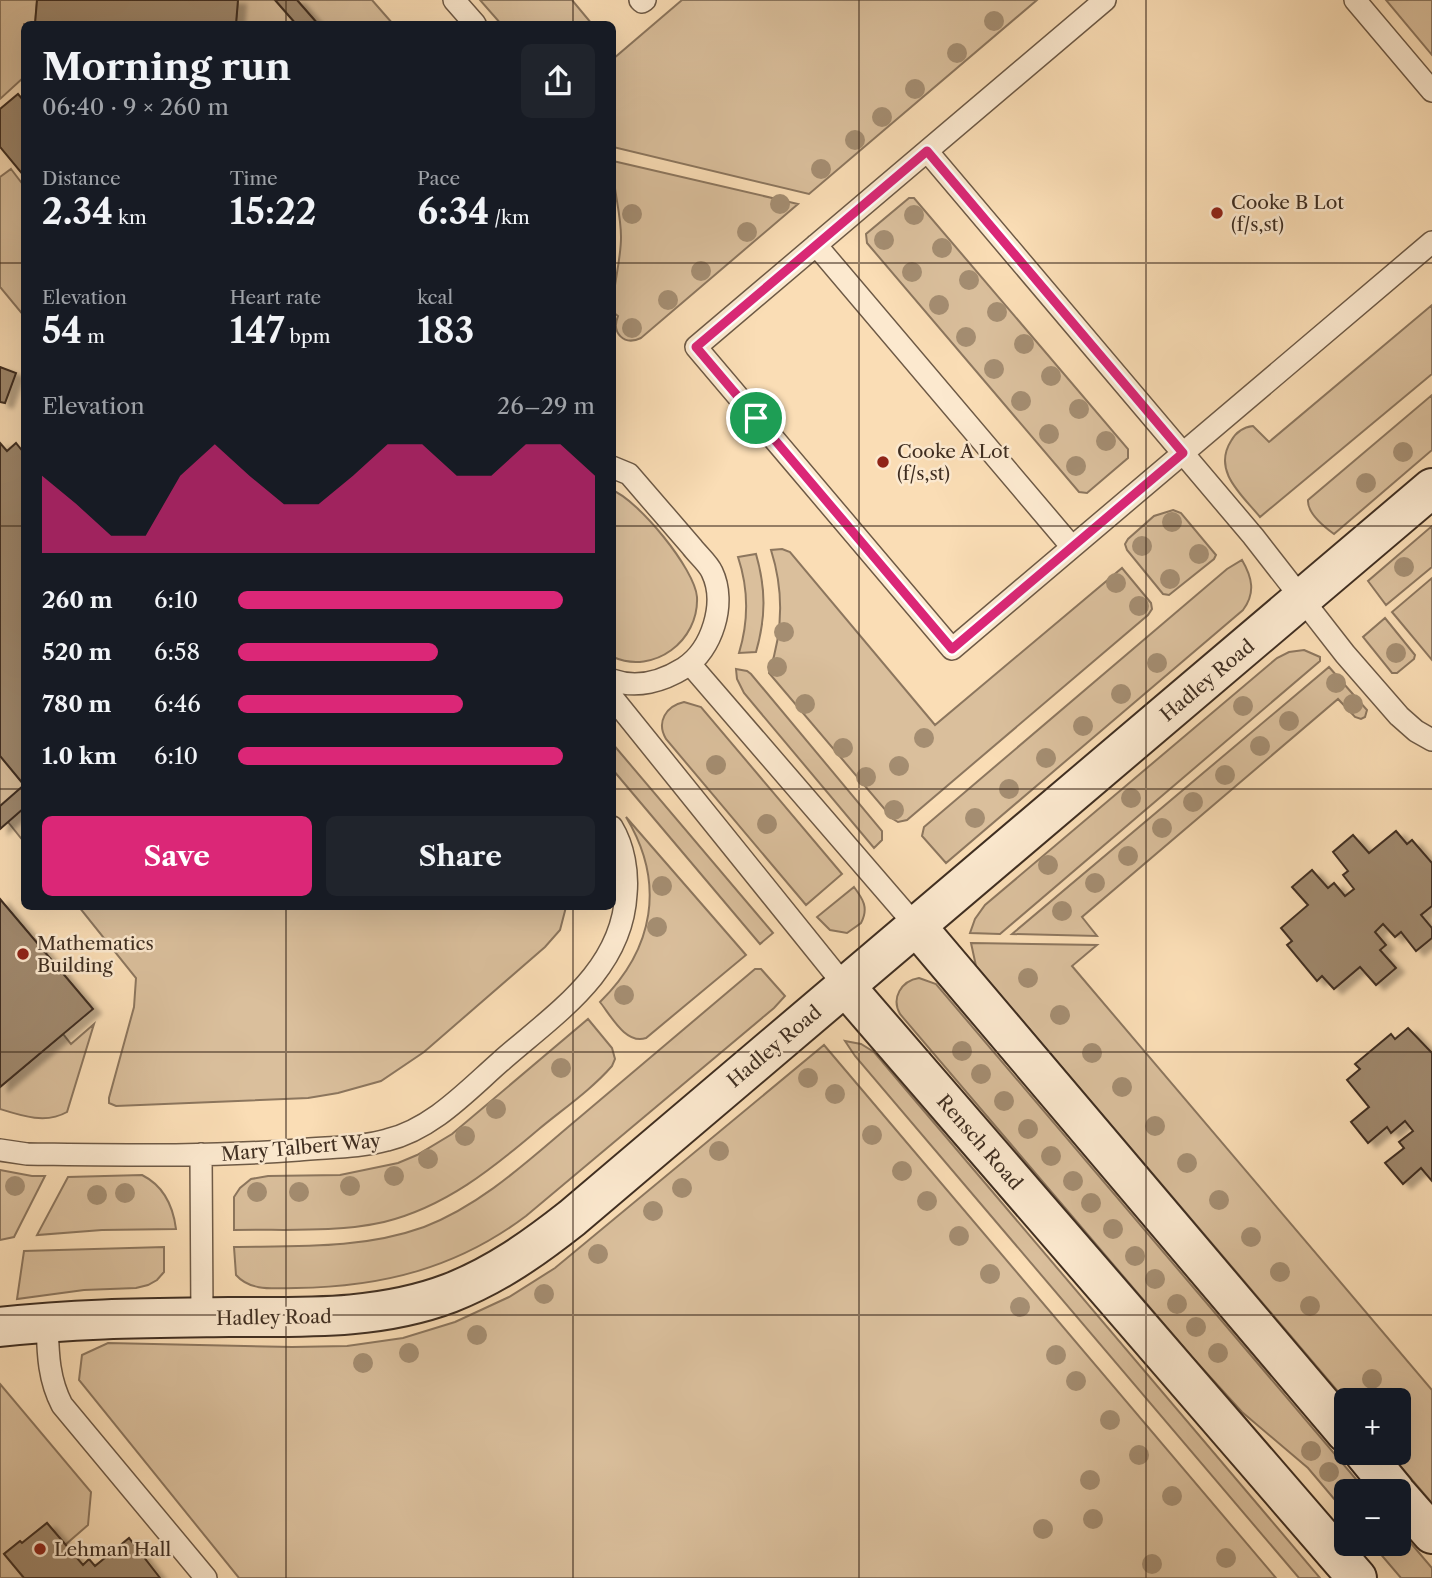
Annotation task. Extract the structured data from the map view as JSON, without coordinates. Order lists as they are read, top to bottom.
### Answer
{
  "streets": {
    "street": ["Hadley Road", "Rensch Road"],
    "lane": ["Mary Talbert Way"]
  },
  "crossings": [
    ["Hadley Road", "Rensch Road"]
  ],
  "places": [
    "Cooke B Lot (f/s,st)",
    "Cooke A Lot (f/s,st)",
    "Mathematics Building",
    "Lehman Hall"
  ],
  "page": {
    "heading": ["Morning run", "06:40 · 9 × 260 m"],
    "stats": [
      ["Distance", "2.34 km"],
      ["Time", "15:22"],
      ["Pace", "6:34 /km"],
      ["Elevation", "54 m"],
      ["Heart rate", "147 bpm"],
      ["kcal", "183"]
    ],
    "chart": ["Elevation", "26–29 m"],
    "list": [
      {
        "name": "260 m",
        "note": "6:10"
      },
      {
        "name": "520 m",
        "note": "6:58"
      },
      {
        "name": "780 m",
        "note": "6:46"
      },
      {
        "name": "1.0 km",
        "note": "6:10"
      }
    ],
    "buttons": ["Save", "Share"],
    "map_buttons": ["+", "−"]
  }
}
